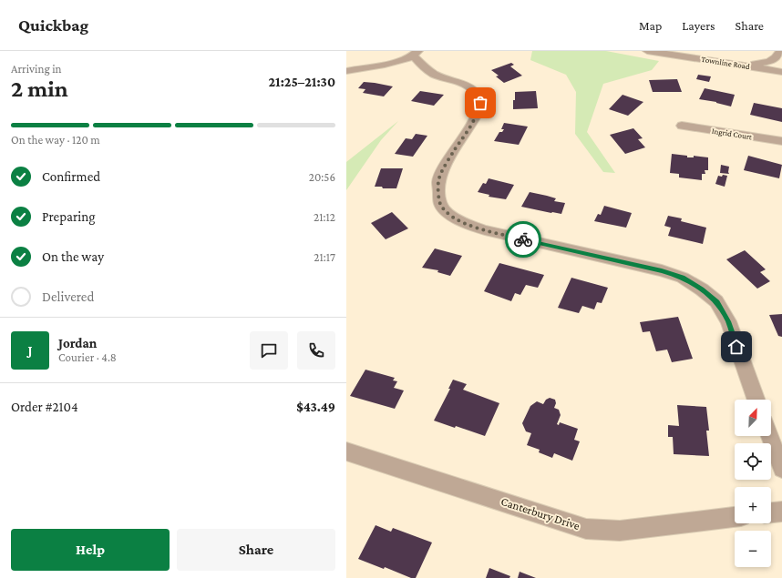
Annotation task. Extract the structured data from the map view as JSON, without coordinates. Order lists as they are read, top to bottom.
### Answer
{
  "streets": {
    "street": ["Townline Road", "Ingrid Court", "Canterbury Drive"]
  },
  "north": "top right",
  "page": {
    "header": "Quickbag",
    "nav": ["Map", "Layers", "Share"],
    "heading": ["2 min", "Arriving in", "21:25–21:30"],
    "panel": [
      "Jordan",
      "Courier · 4.8",
      "Order #2104",
      "$43.49"
    ],
    "bar": "On the way · 120 m",
    "list": [
      ["Confirmed", "20:56"],
      ["Preparing", "21:12"],
      ["On the way", "21:17"],
      "Delivered"
    ],
    "round": "J",
    "map_buttons": ["+", "−"],
    "buttons": ["Help", "Share"]
  }
}
